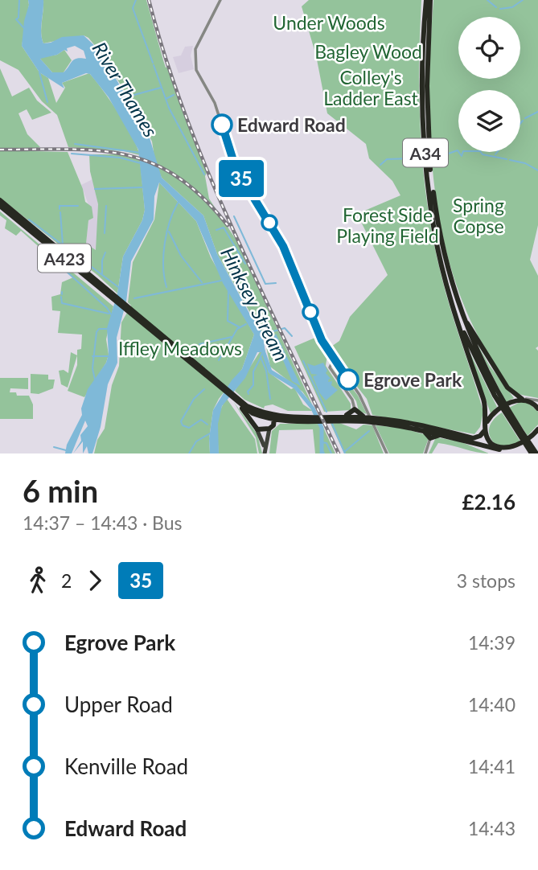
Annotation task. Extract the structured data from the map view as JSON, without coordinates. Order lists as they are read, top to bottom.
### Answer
{
  "streets": {
    "highway": ["A34", "A423"]
  },
  "water": ["River Thames", "Hinksey Stream"],
  "parks": [
    "Under Woods",
    "Bagley Wood",
    "Colley's Ladder East",
    "Spring Copse",
    "Forest Side Playing Field",
    "Iffley Meadows"
  ],
  "places": ["Edward Road", "Egrove Park"],
  "lines": ["bus line 35"],
  "page": {
    "on_map": "35",
    "heading": ["6 min", "14:37 – 14:43 · Bus", "£2.16"],
    "legs": ["2", "35", "3 stops"],
    "list": [
      {
        "name": "Egrove Park",
        "value": "14:39"
      },
      {
        "name": "Upper Road",
        "value": "14:40"
      },
      {
        "name": "Kenville Road",
        "value": "14:41"
      },
      {
        "name": "Edward Road",
        "value": "14:43"
      }
    ]
  }
}
